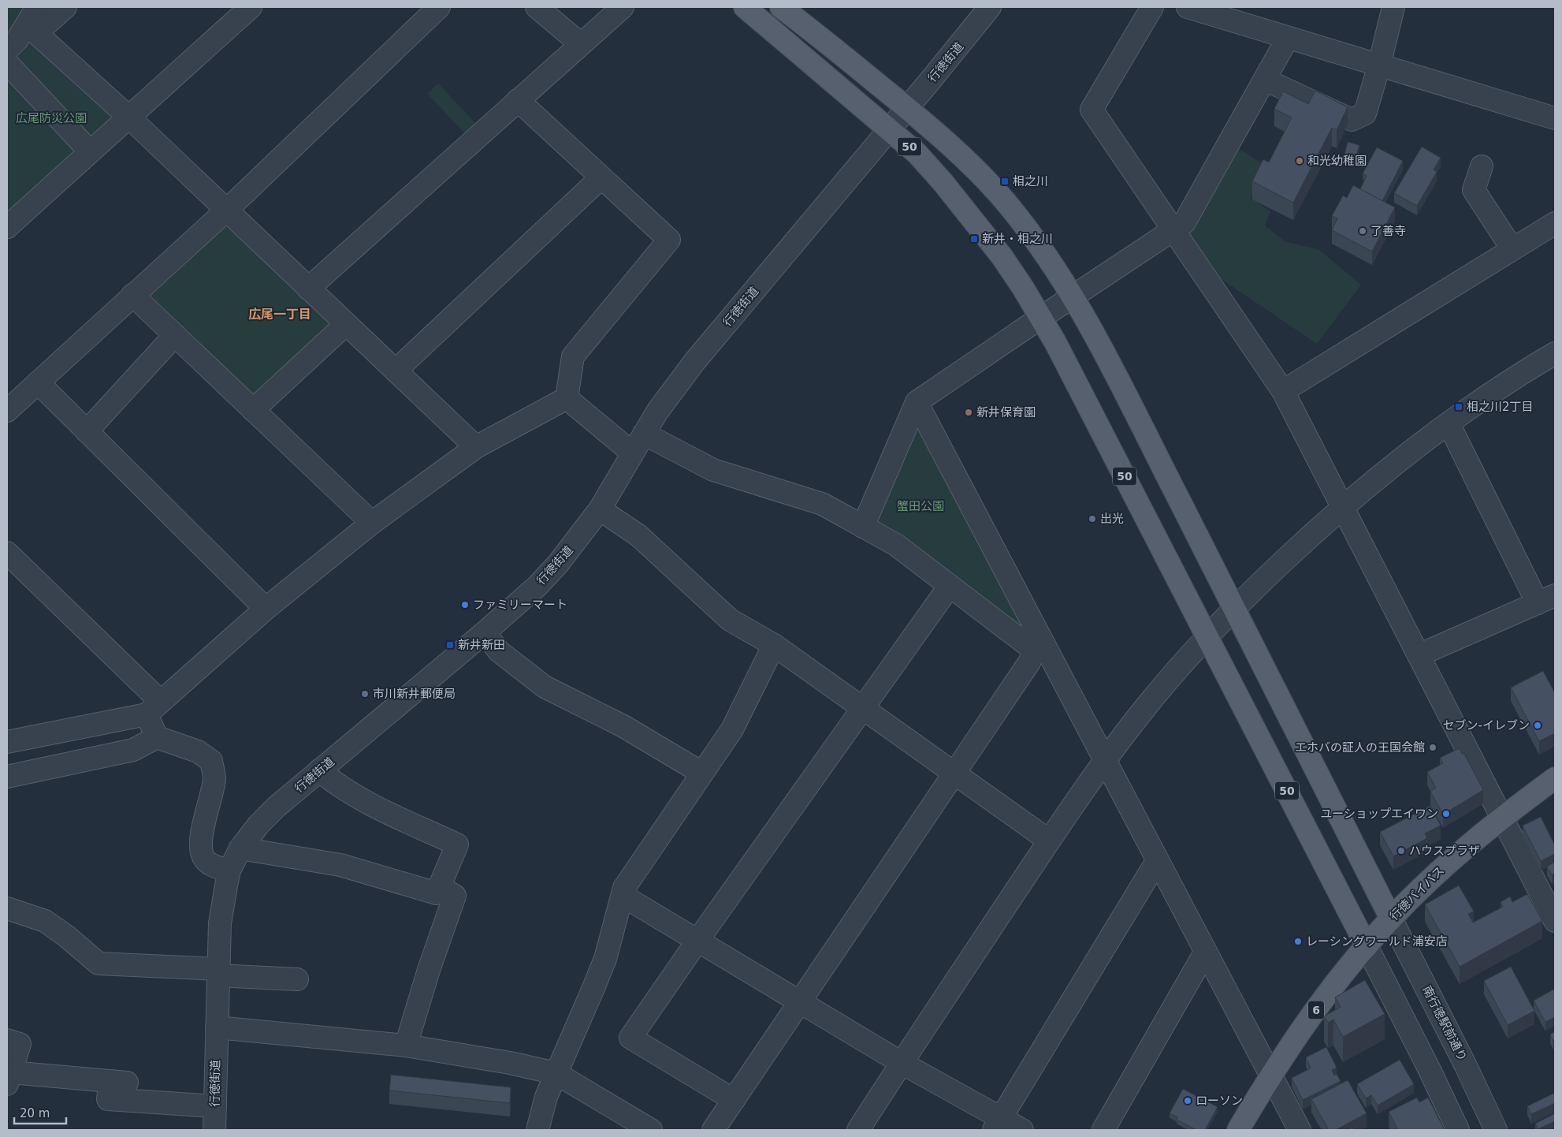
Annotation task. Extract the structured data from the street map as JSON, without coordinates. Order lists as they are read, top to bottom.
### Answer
{
  "streets": {
    "main road": ["50", "行徳バイパス", "6"],
    "street": ["行徳街道", "南行徳駅前通り"]
  },
  "crossings": [
    ["行徳街道", "50"],
    ["50", "行徳バイパス"],
    ["50", "南行徳駅前通り"],
    ["行徳バイパス", "南行徳駅前通り"]
  ],
  "districts": ["広尾一丁目"],
  "parks": ["広尾防災公園", "蟹田公園"],
  "places": {
    "other": [
      "和光幼稚園",
      "了善寺",
      "新井保育園",
      "出光",
      "ファミリーマート",
      "市川新井郵便局",
      "セブン-イレブン",
      "エホバの証人の王国会館",
      "ユーショップエイワン",
      "ハウスプラザ",
      "レーシングワールド浦安店",
      "ローソン"
    ],
    "transit": [
      "相之川",
      "新井・相之川",
      "相之川2丁目",
      "新井新田"
    ]
  },
  "scale_bar": "20 m"
}
